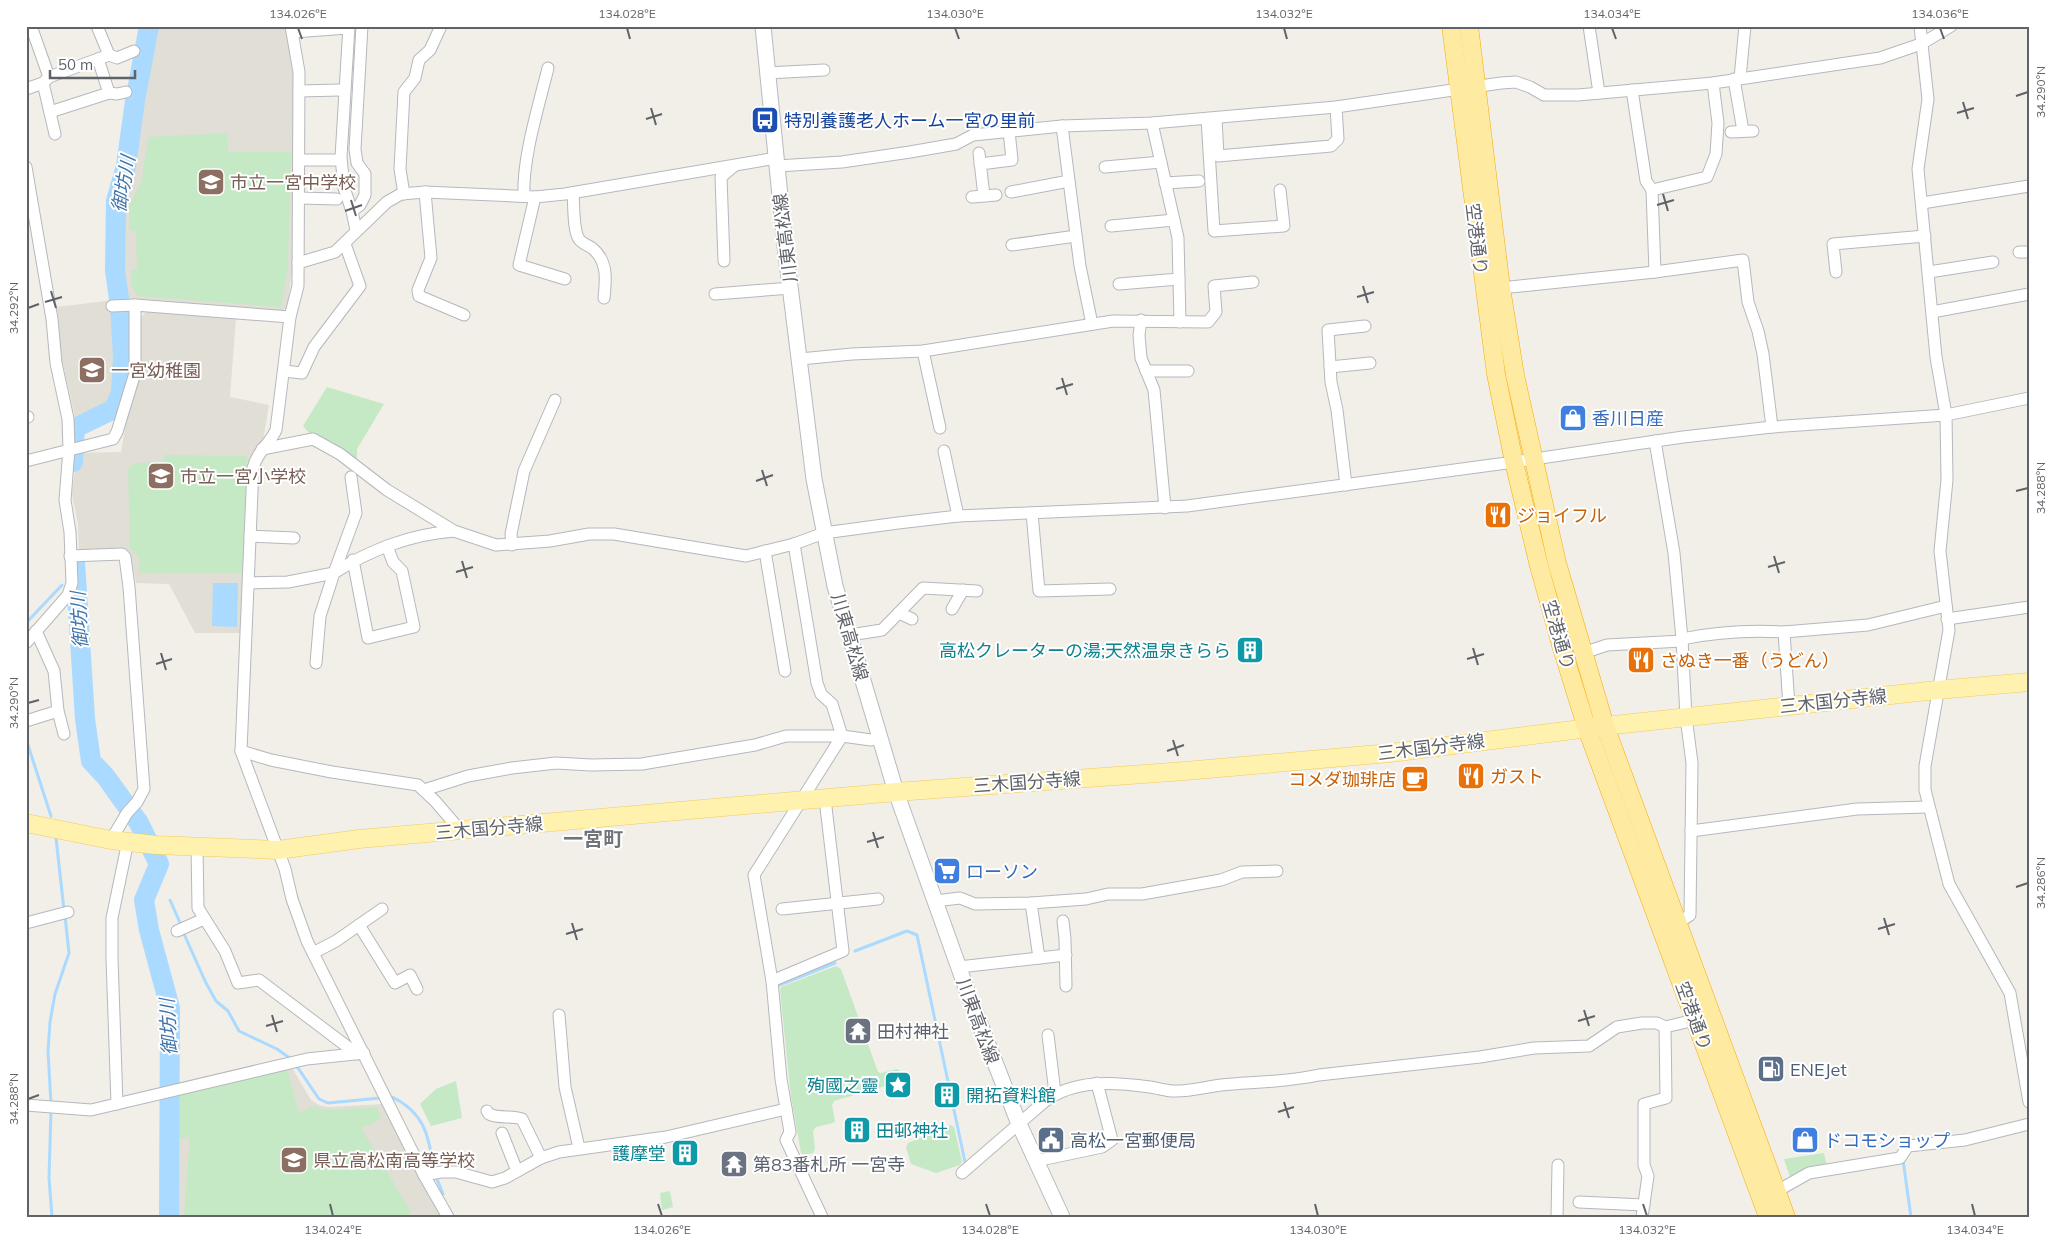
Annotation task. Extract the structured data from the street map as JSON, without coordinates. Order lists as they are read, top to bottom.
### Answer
{
  "streets": {
    "highway": ["空港通り"],
    "main road": ["川東高松線", "三木国分寺線"]
  },
  "crossings": [
    ["川東高松線", "三木国分寺線"],
    ["空港通り", "三木国分寺線"]
  ],
  "districts": ["一宮町"],
  "water": ["御坊川"],
  "places": {
    "bus stop": ["特別養護老人ホーム一宮の里前"],
    "school or university": [
      "市立一宮中学校",
      "一宮幼稚園",
      "市立一宮小学校",
      "県立高松南高等学校"
    ],
    "shop": ["香川日産", "ドコモショップ"],
    "restaurant": ["ジョイフル", "さぬき一番（うどん）", "ガスト"],
    "building": [
      "高松クレーターの湯;天然温泉きらら",
      "開拓資料館",
      "田邨神社",
      "護摩堂"
    ],
    "cafe": ["コメダ珈琲店"],
    "supermarket": ["ローソン"],
    "temple": ["田村神社", "第83番札所 一宮寺"],
    "fuel station": ["ENEJet"],
    "place": ["殉國之靈"],
    "public building": ["高松一宮郵便局"]
  },
  "scale_bar": "50 m",
  "coordinates": [
    "134.026°E",
    "134.028°E",
    "134.030°E",
    "134.032°E",
    "134.034°E",
    "134.036°E",
    "34.290°N",
    "34.292°N",
    "34.288°N",
    "34.286°N",
    "134.024°E"
  ]
}
